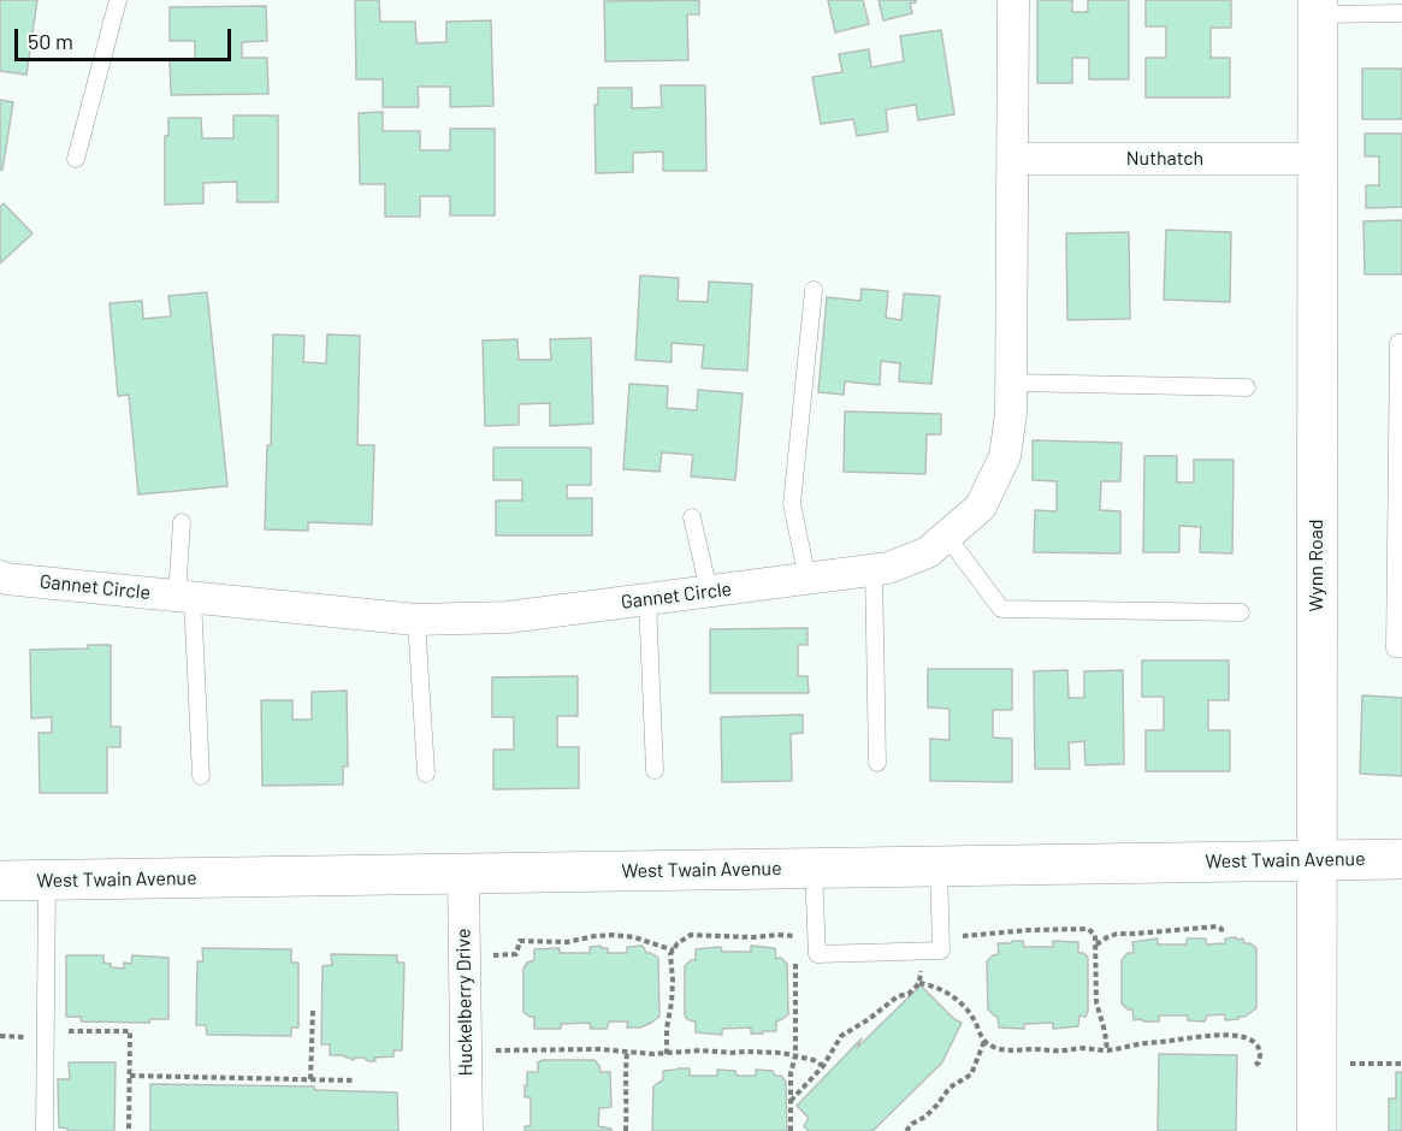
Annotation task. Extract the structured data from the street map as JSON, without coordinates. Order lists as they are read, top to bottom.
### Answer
{
  "streets": {
    "main road": ["Wynn Road", "West Twain Avenue"],
    "street": ["Nuthatch", "Gannet Circle", "Huckelberry Drive"]
  },
  "crossings": [
    ["Nuthatch", "Wynn Road"],
    ["Nuthatch", "Gannet Circle"],
    ["Wynn Road", "West Twain Avenue"],
    ["West Twain Avenue", "Huckelberry Drive"]
  ],
  "scale_bar": "50 m"
}
